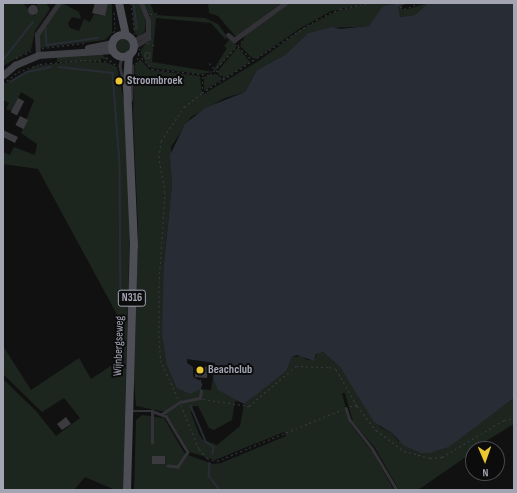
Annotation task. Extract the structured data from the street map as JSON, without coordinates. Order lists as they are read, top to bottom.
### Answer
{
  "streets": {
    "main road": ["N316", "Wijnbergseweg"]
  },
  "crossings": [
    ["N316", "Wijnbergseweg"]
  ],
  "places": ["Stroombroek", "Beachclub"],
  "north": "bottom"
}
